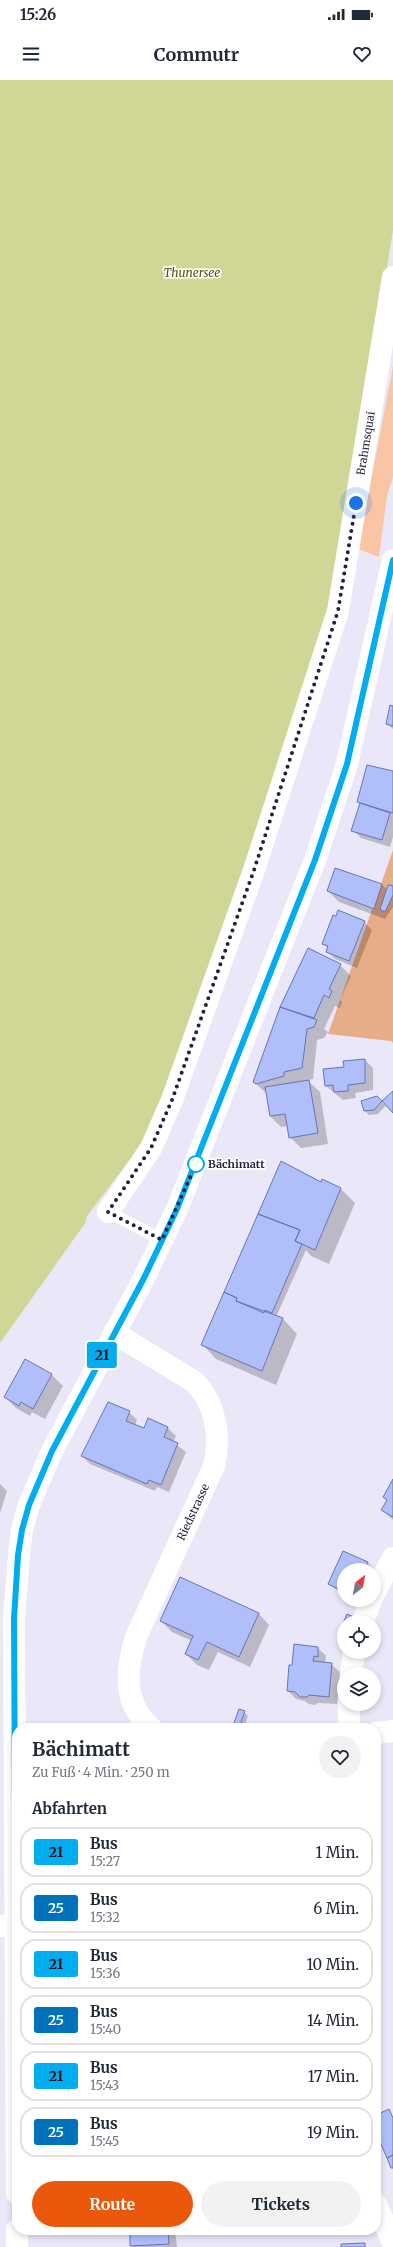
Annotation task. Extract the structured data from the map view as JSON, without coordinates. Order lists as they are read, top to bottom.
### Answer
{
  "streets": {
    "main road": ["Brahmsquai", "Riedstrasse"]
  },
  "water": ["Thunersee"],
  "places": ["Bächimatt"],
  "lines": ["bus line 21"],
  "north": "top right",
  "page": {
    "status": "15:26",
    "header": "Commutr",
    "on_map": "21",
    "heading": [
      ["Bächimatt", "Zu Fuß · 4 Min. · 250 m"],
      "Abfahrten"
    ],
    "list": [
      {
        "mark": "21",
        "name": "Bus",
        "note": "15:27",
        "value": "1 Min."
      },
      {
        "mark": "25",
        "name": "Bus",
        "note": "15:32",
        "value": "6 Min."
      },
      {
        "mark": "21",
        "name": "Bus",
        "note": "15:36",
        "value": "10 Min."
      },
      {
        "mark": "25",
        "name": "Bus",
        "note": "15:40",
        "value": "14 Min."
      },
      {
        "mark": "21",
        "name": "Bus",
        "note": "15:43",
        "value": "17 Min."
      },
      {
        "mark": "25",
        "name": "Bus",
        "note": "15:45",
        "value": "19 Min."
      }
    ],
    "buttons": ["Route", "Tickets"]
  }
}
